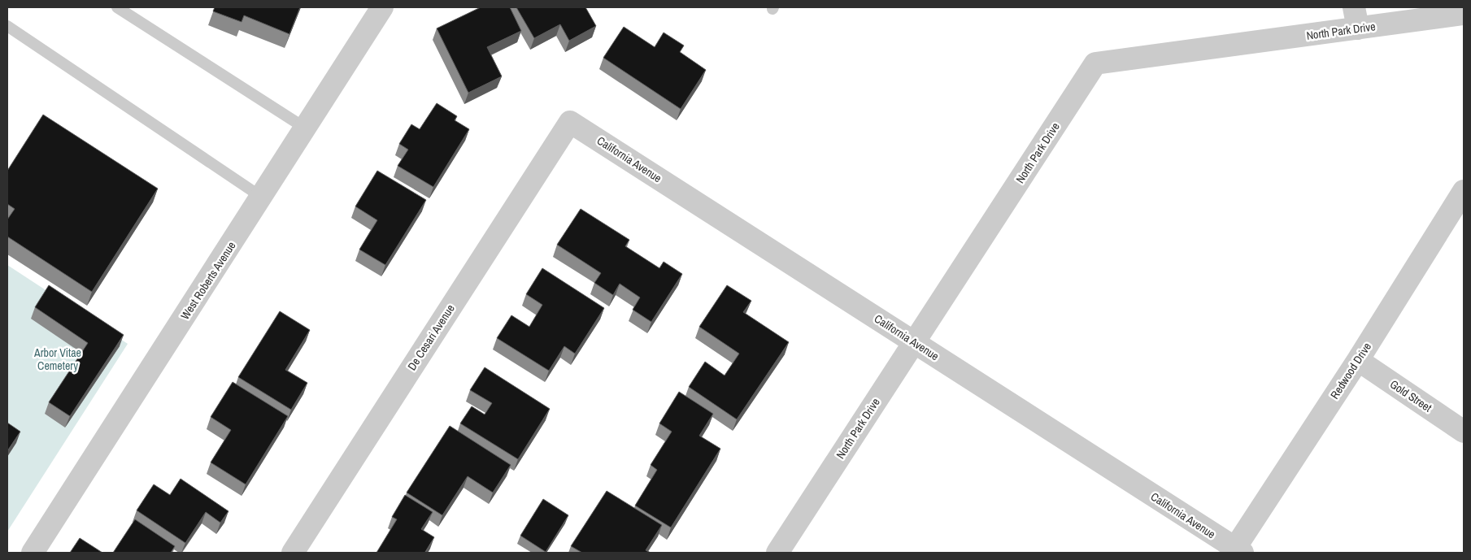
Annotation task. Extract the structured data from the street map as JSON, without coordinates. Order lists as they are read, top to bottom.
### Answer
{
  "streets": {
    "street": [
      "North Park Drive",
      "California Avenue",
      "West Roberts Avenue",
      "De Cesari Avenue",
      "Redwood Drive",
      "Gold Street"
    ]
  },
  "crossings": [
    ["North Park Drive", "California Avenue"],
    ["California Avenue", "De Cesari Avenue"],
    ["California Avenue", "Redwood Drive"],
    ["Redwood Drive", "Gold Street"]
  ],
  "parks": ["Arbor Vitae Cemetery"]
}
